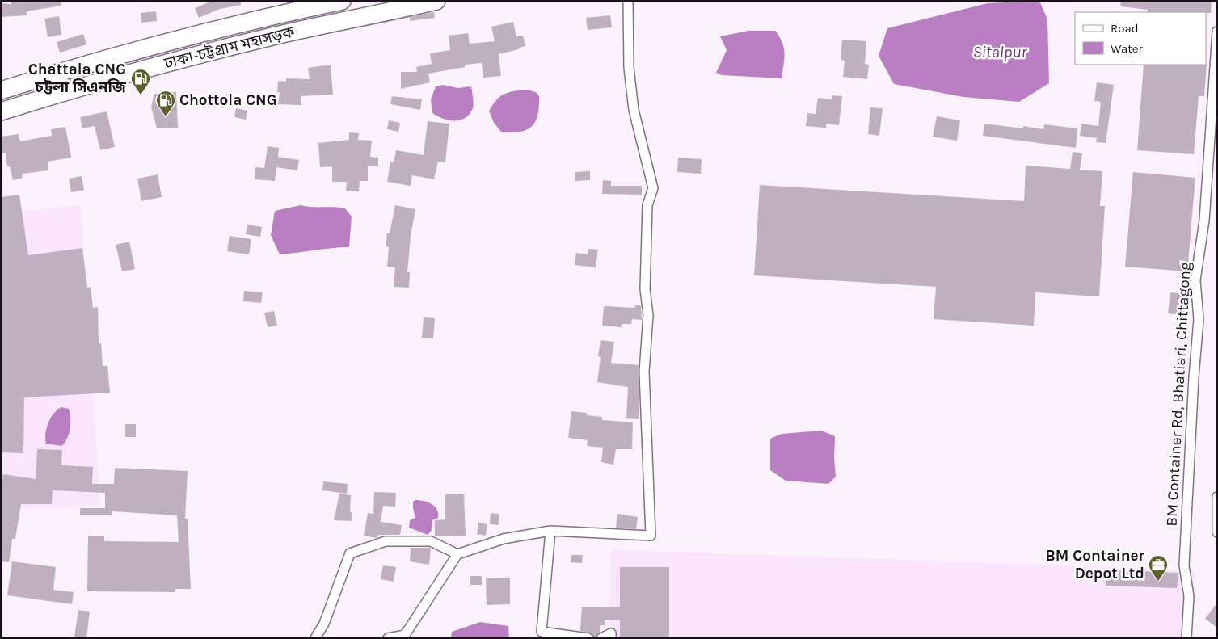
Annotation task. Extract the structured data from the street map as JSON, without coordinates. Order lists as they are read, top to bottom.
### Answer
{
  "streets": {
    "highway": ["ঢাকা-চট্টগ্রাম মহাসড়ক"],
    "street": ["BM Container Rd, Bhatiari, Chittagong"]
  },
  "water": ["Sitalpur"],
  "places": {
    "fuel station": ["Chattala CNG চট্টলা সিএনজি", "Chottola CNG"],
    "office": ["BM Container Depot Ltd"]
  },
  "legend": ["Road", "Water"]
}
